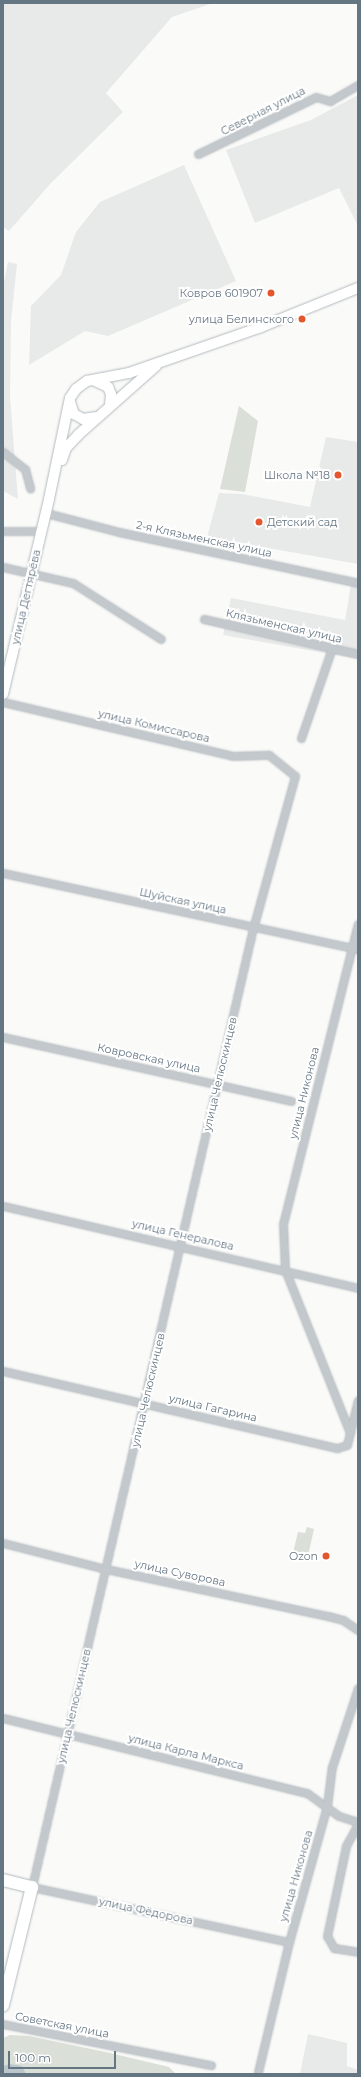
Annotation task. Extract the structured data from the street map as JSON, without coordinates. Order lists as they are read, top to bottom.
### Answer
{
  "streets": {
    "main road": ["улица Дегтярёва", "улица Челюскинцев", "улица Фёдорова"],
    "street": [
      "Северная улица",
      "2-я Клязьменская улица",
      "Клязьменская улица",
      "улица Комиссарова",
      "Шуйская улица",
      "Ковровская улица",
      "улица Никонова",
      "улица Генералова",
      "улица Гагарина",
      "улица Суворова",
      "улица Карла Маркса",
      "Советская улица"
    ]
  },
  "crossings": [
    ["2-я Клязьменская улица", "улица Дегтярёва"],
    ["улица Комиссарова", "улица Челюскинцев"],
    ["Шуйская улица", "улица Челюскинцев"],
    ["Шуйская улица", "улица Никонова"],
    ["Ковровская улица", "улица Челюскинцев"],
    ["улица Челюскинцев", "улица Генералова"],
    ["улица Челюскинцев", "улица Гагарина"],
    ["улица Челюскинцев", "улица Суворова"],
    ["улица Челюскинцев", "улица Карла Маркса"],
    ["улица Челюскинцев", "улица Фёдорова"],
    ["улица Никонова", "улица Генералова"],
    ["улица Никонова", "улица Гагарина"],
    ["улица Никонова", "улица Карла Маркса"],
    ["улица Никонова", "улица Фёдорова"]
  ],
  "places": [
    "Ковров 601907",
    "улица Белинского",
    "Школа №18",
    "Детский сад",
    "Ozon"
  ],
  "scale_bar": "100 m"
}
